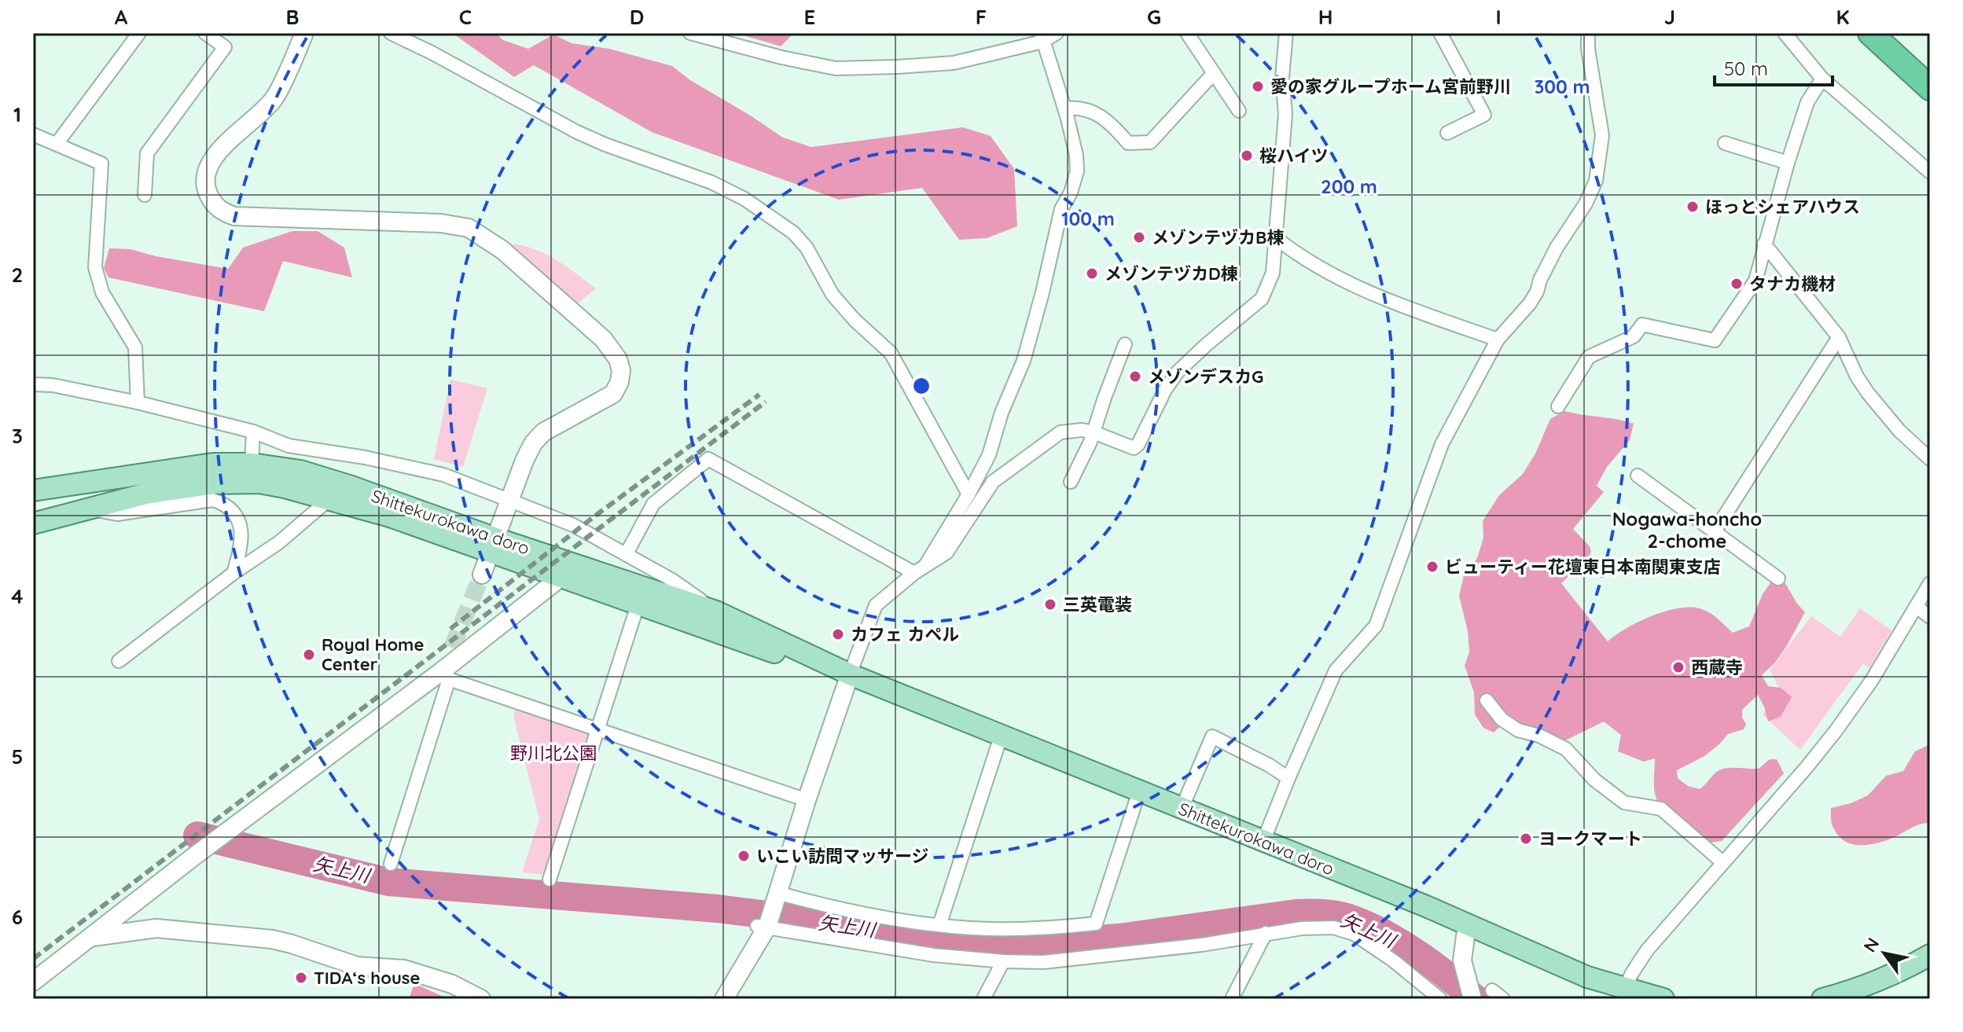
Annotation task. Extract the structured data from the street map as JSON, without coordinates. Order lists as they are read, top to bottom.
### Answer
{
  "streets": {
    "main road": ["Shittekurokawa doro"]
  },
  "districts": ["Nogawa-honcho 2-chome"],
  "water": ["矢上川"],
  "parks": ["野川北公園"],
  "places": [
    "愛の家グループホーム宮前野川",
    "桜ハイツ",
    "ほっとシェアハウス",
    "メゾンテヅカB棟",
    "メゾンテヅカD棟",
    "タナカ機材",
    "メゾンデスカG",
    "ビューティー花壇東日本南関東支店",
    "三英電装",
    "カフェ カペル",
    "Royal Home Center",
    "西蔵寺",
    "ヨークマート",
    "いこい訪問マッサージ",
    "TIDA‘s house"
  ],
  "scale_bar": "50 m",
  "north": "top left",
  "grid": {
    "columns": [
      "A",
      "B",
      "C",
      "D",
      "E",
      "F",
      "G",
      "H",
      "I",
      "J",
      "K"
    ],
    "rows": [
      "1",
      "2",
      "3",
      "4",
      "5",
      "6"
    ]
  },
  "rings": ["300 m", "200 m", "100 m"]
}
